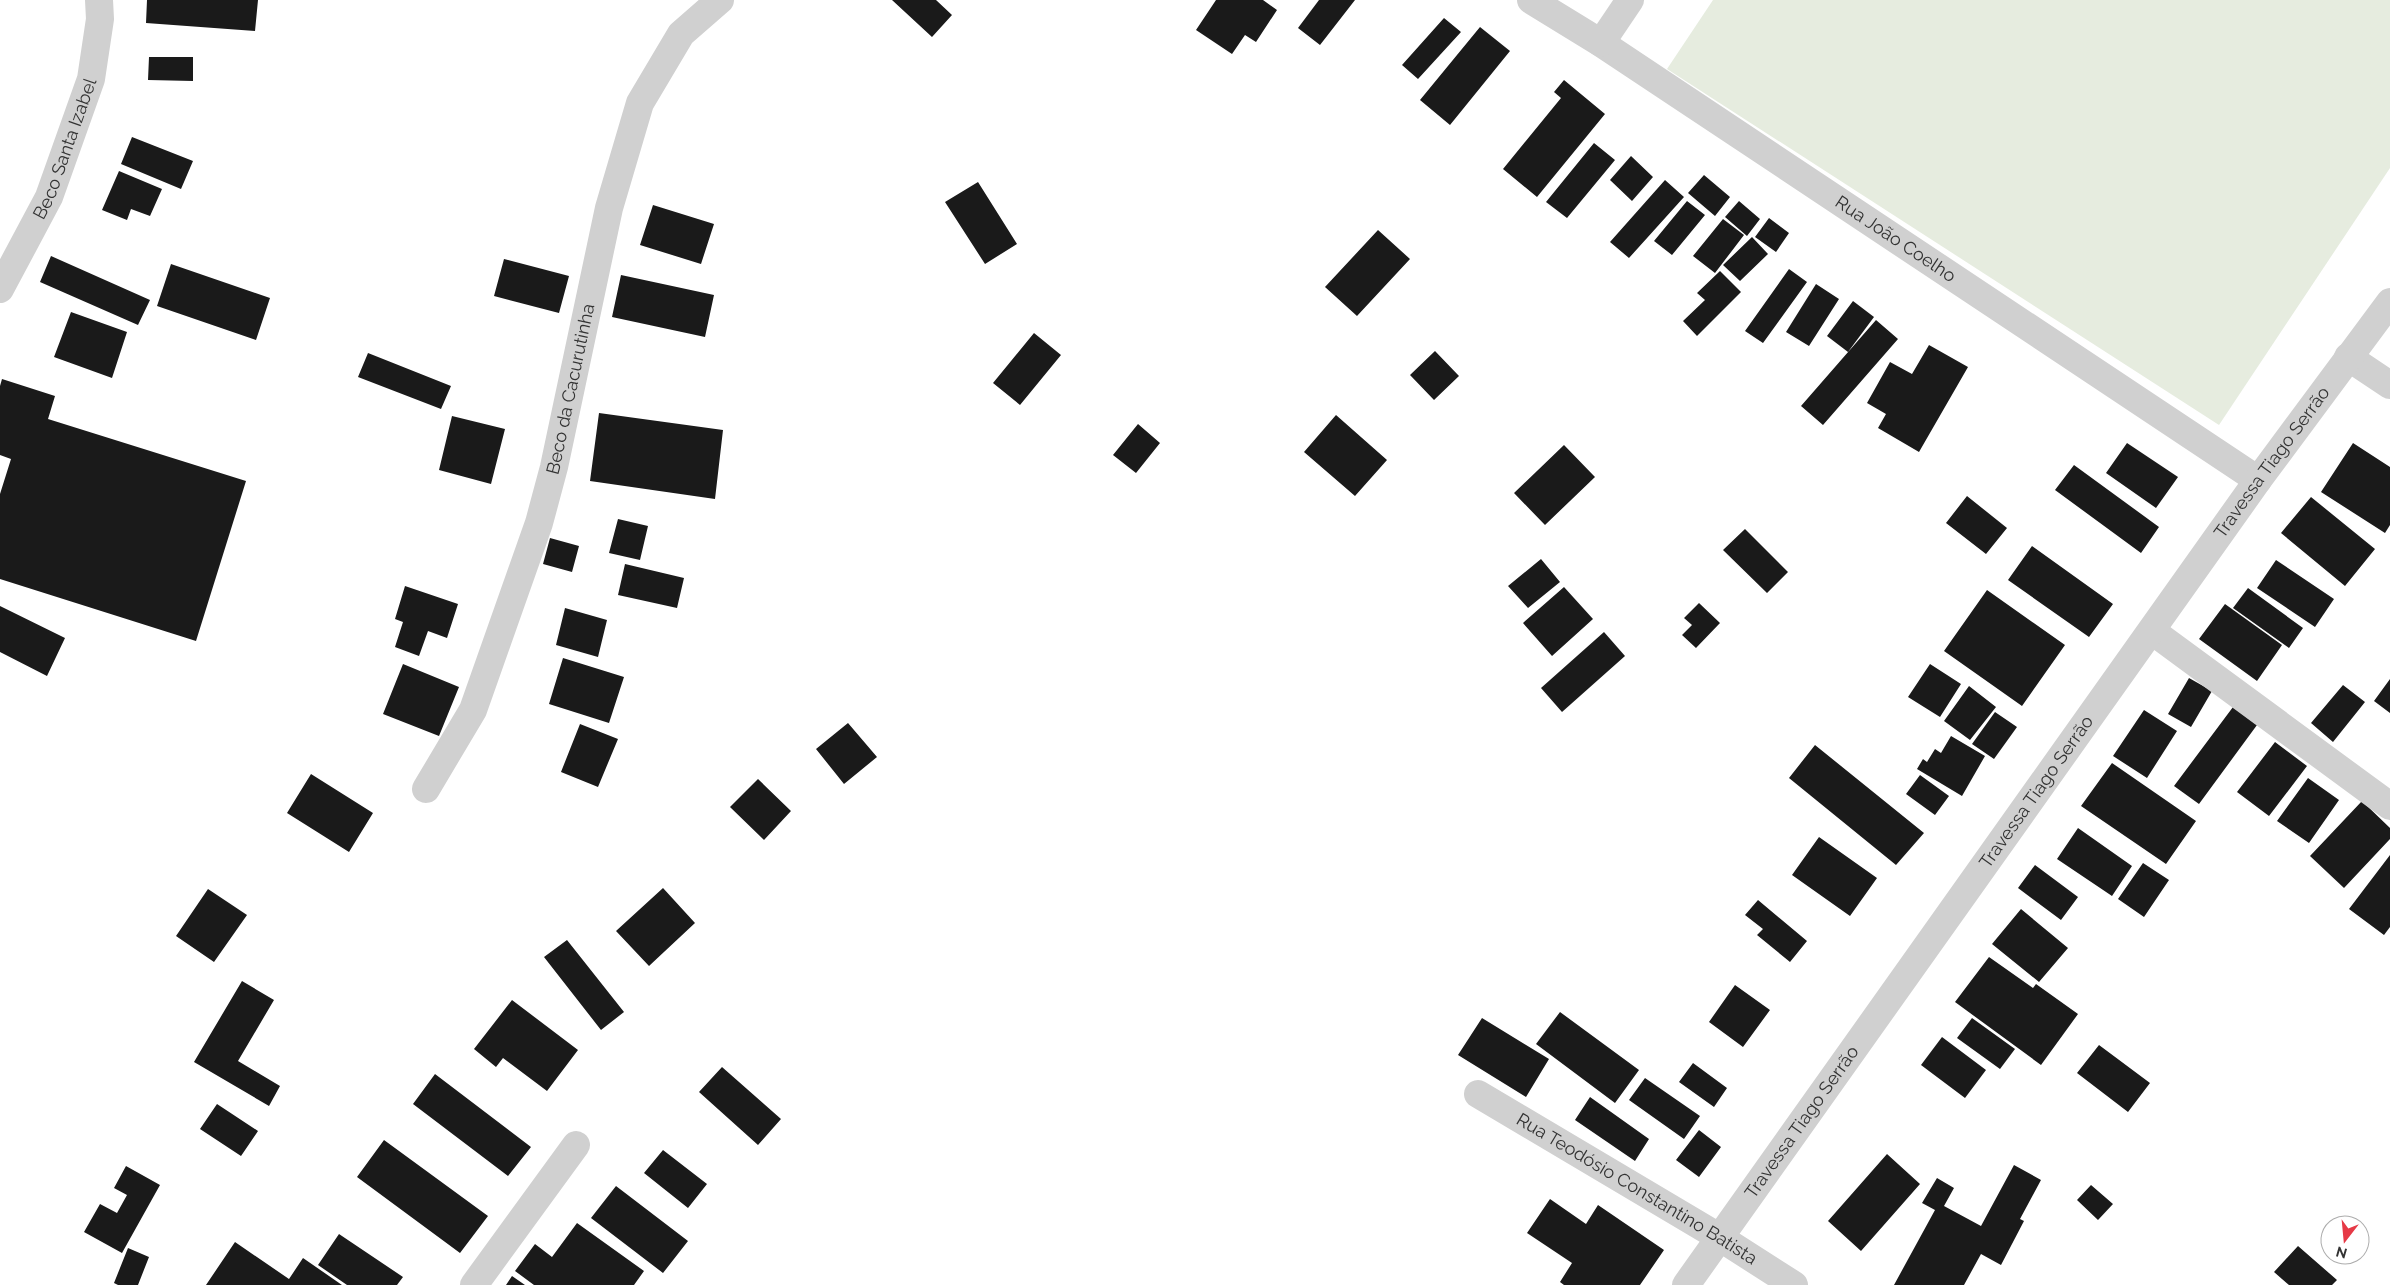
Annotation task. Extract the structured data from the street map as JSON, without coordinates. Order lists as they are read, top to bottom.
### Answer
{
  "streets": {
    "street": [
      "Beco Santa Izabel",
      "Rua João Coelho",
      "Beco da Cacurutinha",
      "Travessa Tiago Serrão",
      "Rua Teodósio Constantino Batista"
    ]
  },
  "crossings": [
    ["Rua João Coelho", "Travessa Tiago Serrão"],
    ["Travessa Tiago Serrão", "Rua Teodósio Constantino Batista"]
  ],
  "north": "bottom"
}
